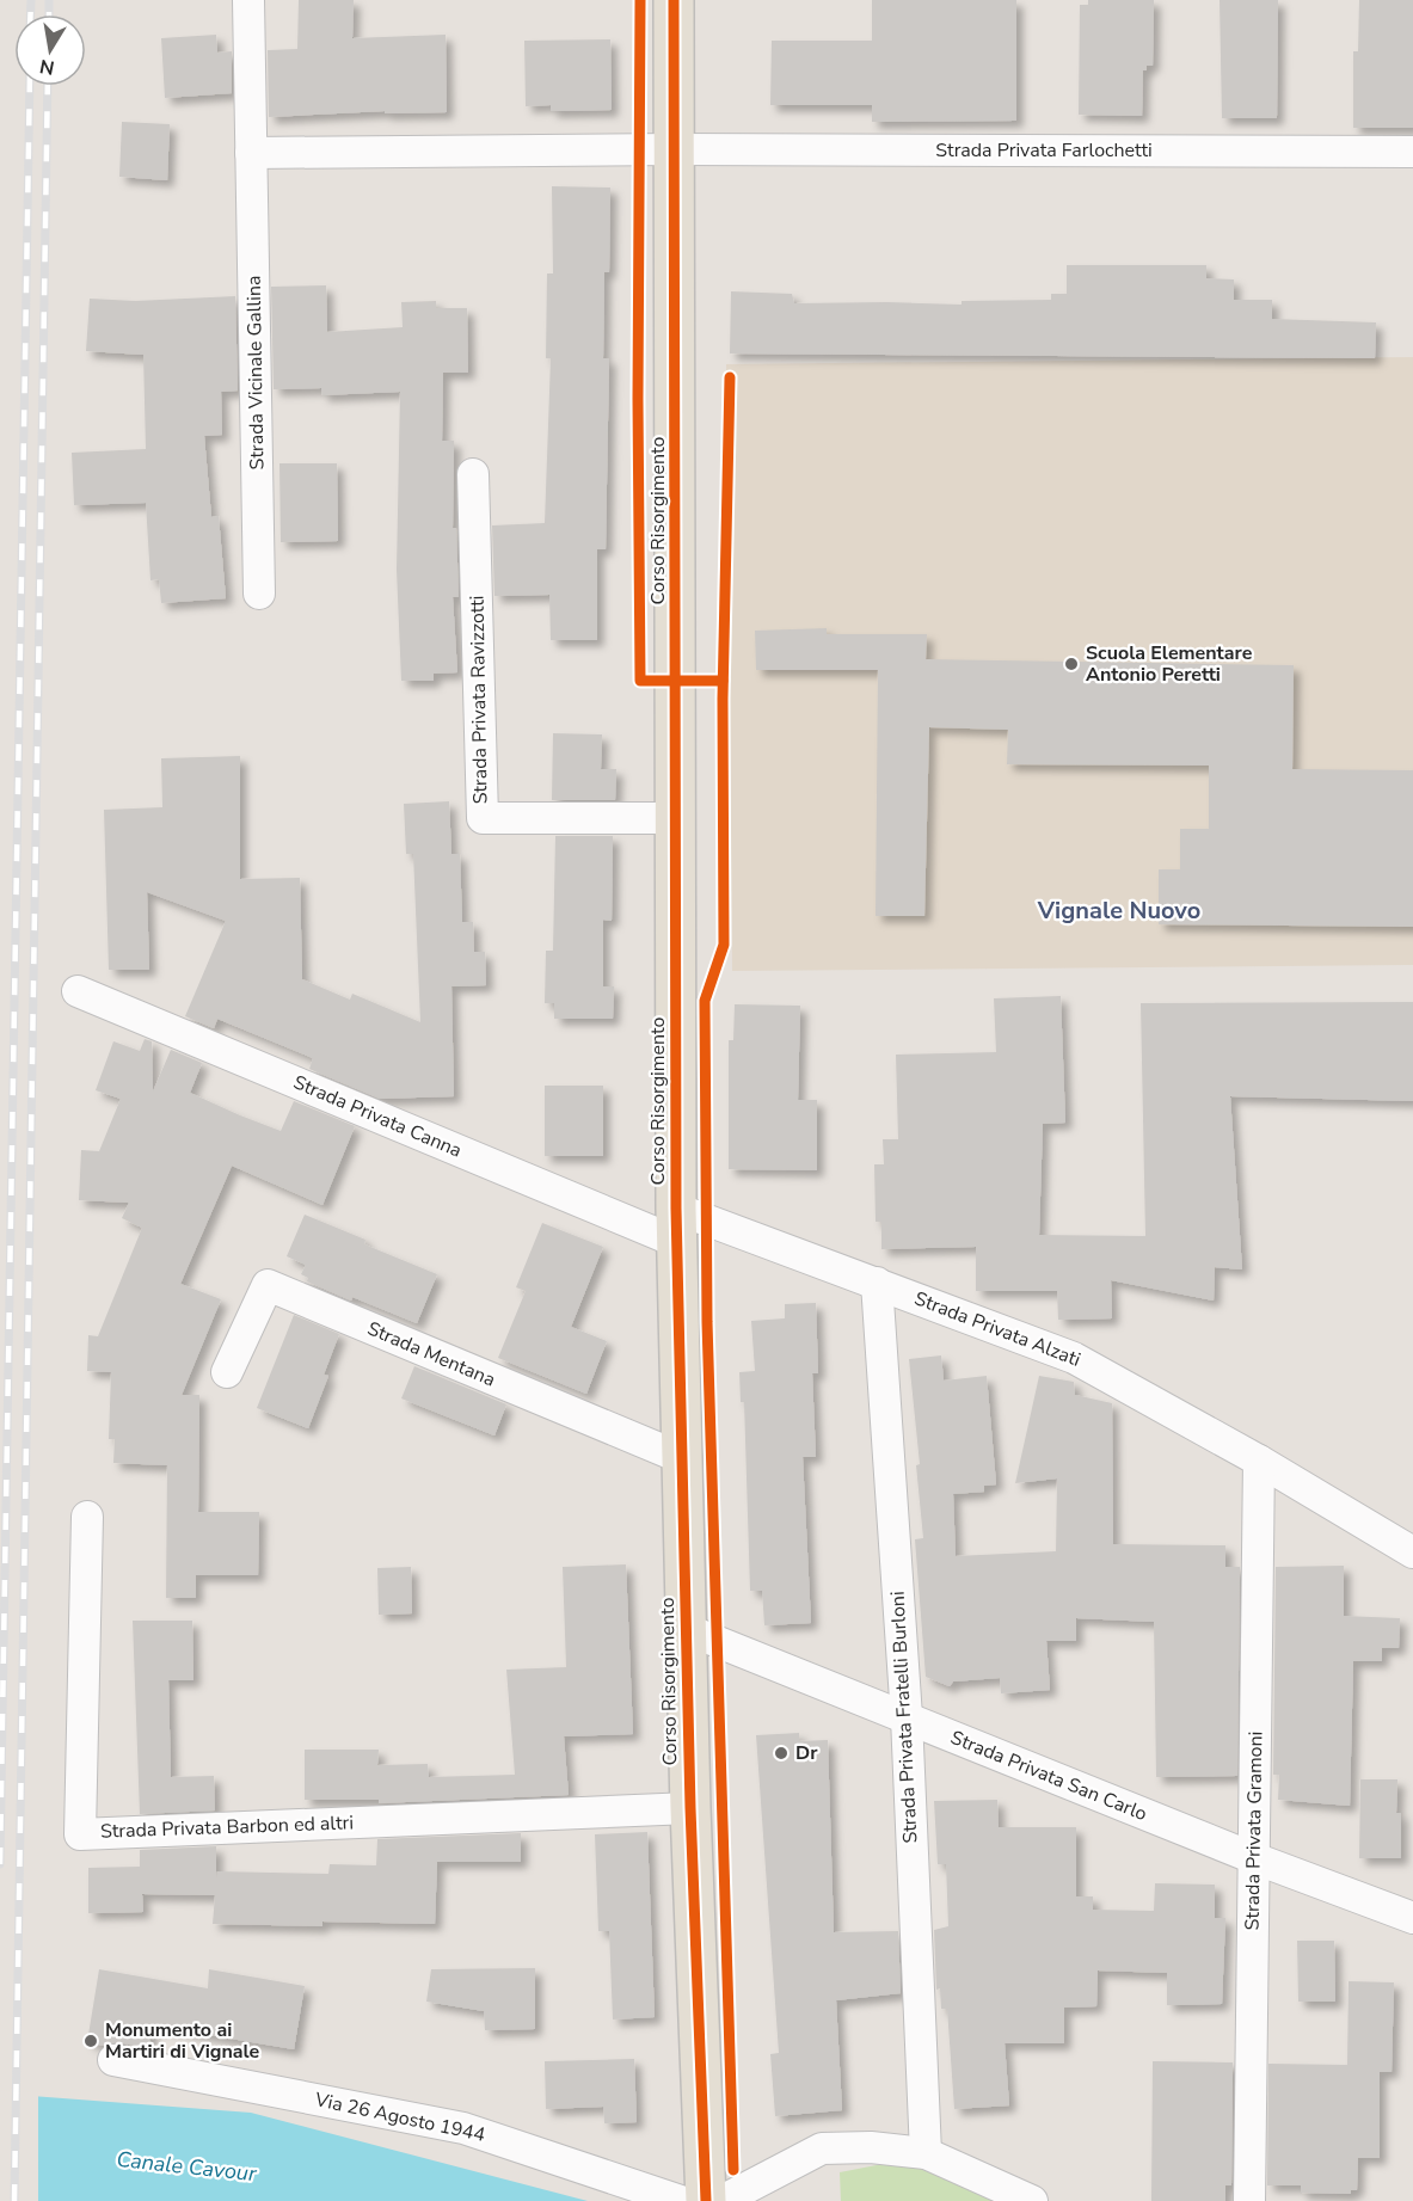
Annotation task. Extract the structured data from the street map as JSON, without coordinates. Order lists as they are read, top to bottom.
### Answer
{
  "streets": {
    "main road": ["Corso Risorgimento"],
    "street": [
      "Strada Privata Farlochetti",
      "Strada Vicinale Gallina",
      "Strada Privata Ravizzotti",
      "Strada Privata Canna",
      "Strada Privata Alzati",
      "Strada Mentana",
      "Strada Privata Fratelli Burloni",
      "Strada Privata San Carlo",
      "Strada Privata Barbon ed altri",
      "Strada Privata Gramoni",
      "Via 26 Agosto 1944"
    ]
  },
  "crossings": [
    ["Strada Privata Farlochetti", "Corso Risorgimento"],
    ["Corso Risorgimento", "Strada Privata Ravizzotti"],
    ["Corso Risorgimento", "Strada Privata Canna"],
    ["Corso Risorgimento", "Strada Privata Alzati"],
    ["Corso Risorgimento", "Strada Mentana"],
    ["Corso Risorgimento", "Strada Privata San Carlo"],
    ["Corso Risorgimento", "Strada Privata Barbon ed altri"],
    ["Strada Privata Canna", "Strada Privata Alzati"],
    ["Strada Privata Alzati", "Strada Privata Fratelli Burloni"],
    ["Strada Privata Alzati", "Strada Privata Gramoni"],
    ["Strada Privata Fratelli Burloni", "Strada Privata San Carlo"],
    ["Strada Privata San Carlo", "Strada Privata Gramoni"]
  ],
  "districts": ["Vignale Nuovo"],
  "water": ["Canale Cavour"],
  "places": ["Scuola Elementare Antonio Peretti", "Dr", "Monumento ai Martiri di Vignale"],
  "north": "bottom"
}
